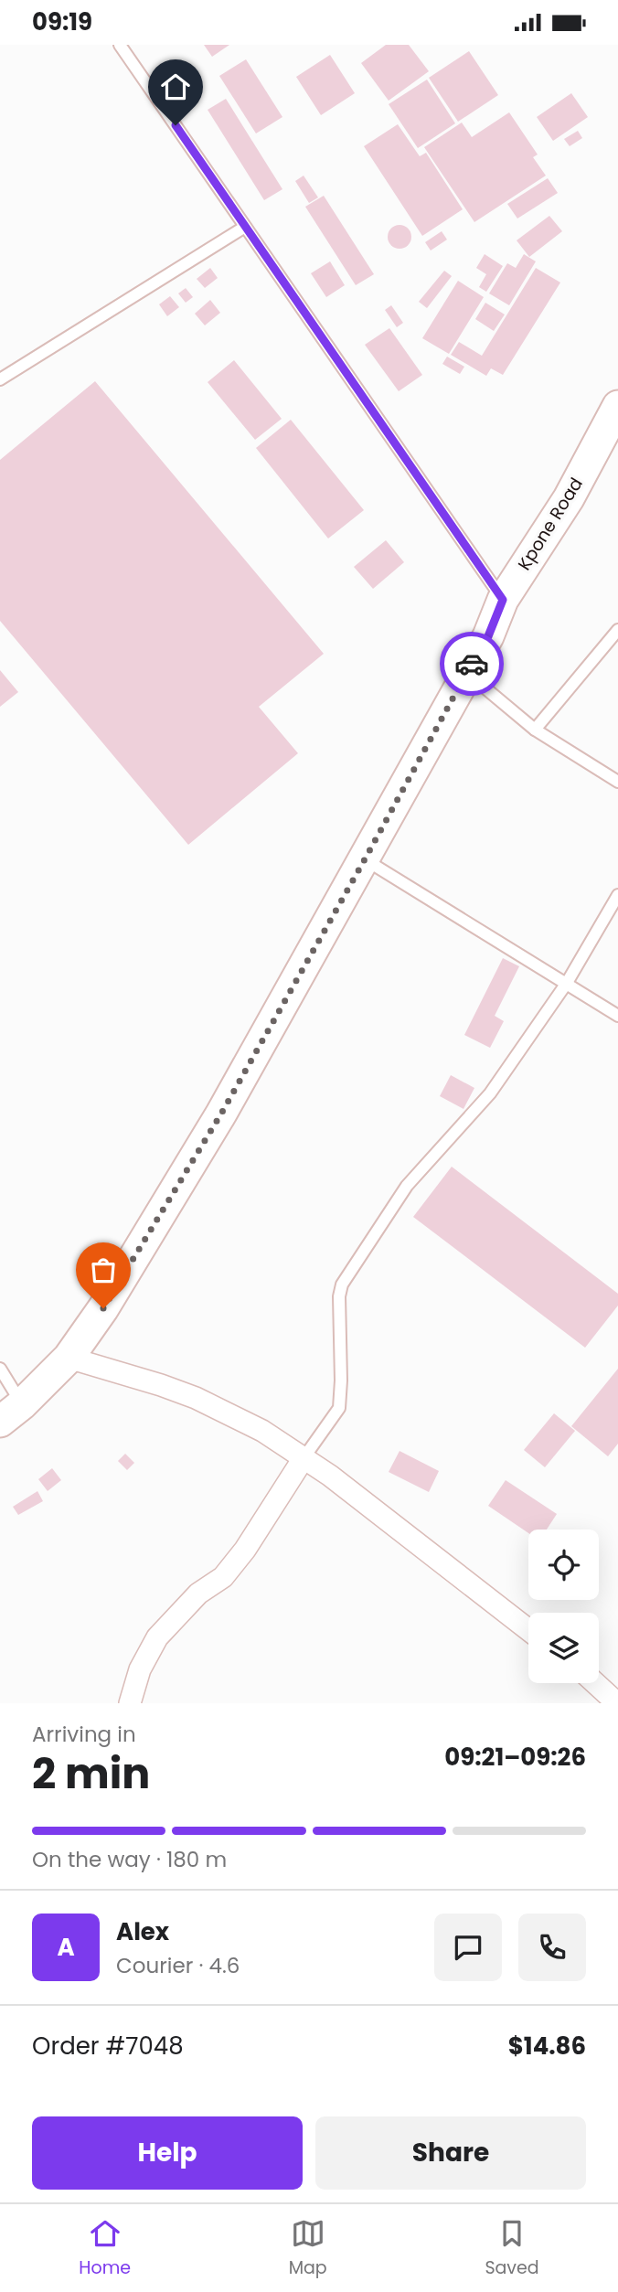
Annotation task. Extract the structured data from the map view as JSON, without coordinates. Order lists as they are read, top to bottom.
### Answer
{
  "streets": {
    "main road": ["Kpone Road"]
  },
  "page": {
    "status": "09:19",
    "heading": ["2 min", "Arriving in", "09:21–09:26"],
    "panel": [
      "Alex",
      "Courier · 4.6",
      "Order #7048",
      "$14.86"
    ],
    "bar": "On the way · 180 m",
    "round": "A",
    "buttons": ["Help", "Share"],
    "tabs": ["Home", "Map", "Saved"]
  }
}
